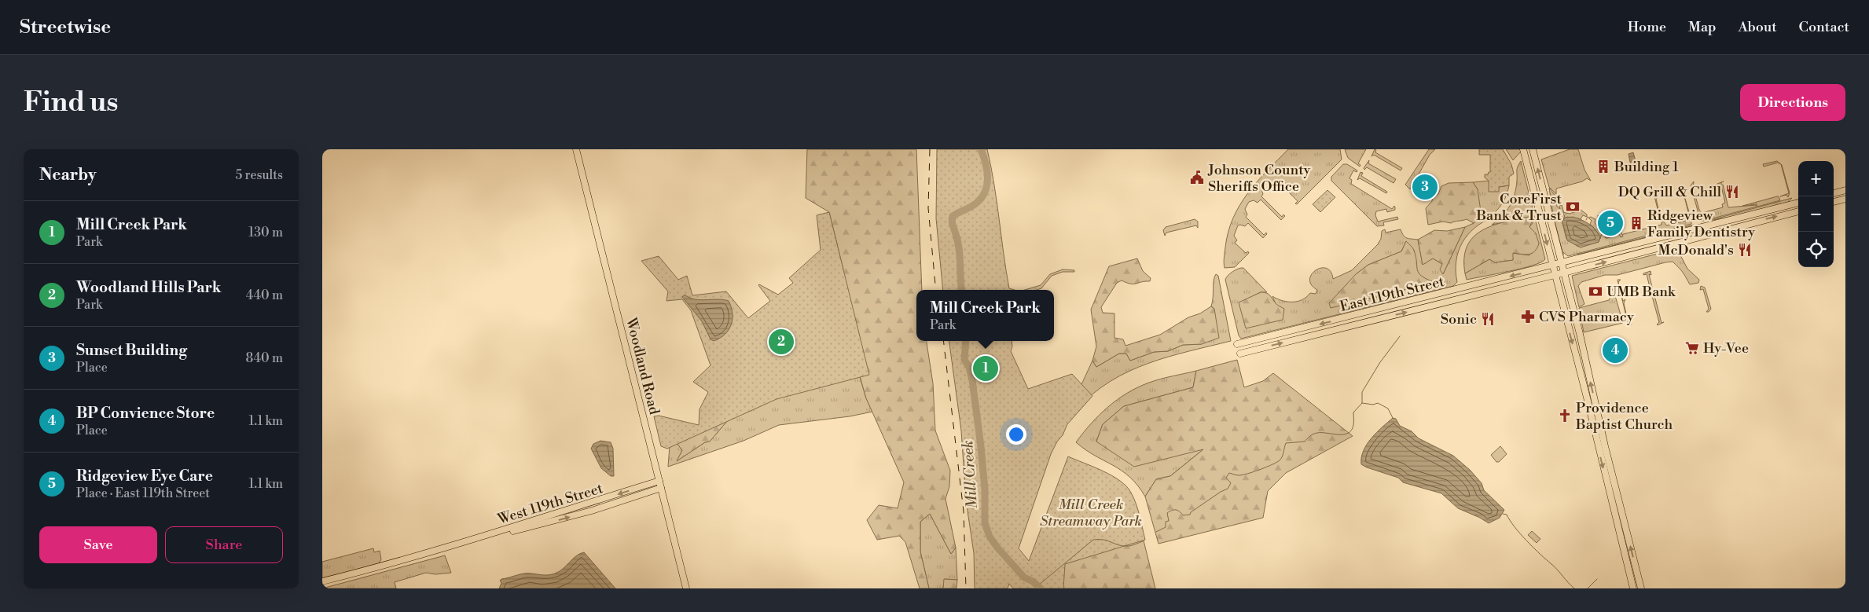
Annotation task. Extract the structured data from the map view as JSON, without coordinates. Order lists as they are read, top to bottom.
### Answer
{
  "streets": {
    "main road": ["East 119th Street", "Woodland Road", "West 119th Street"]
  },
  "crossings": [
    ["Woodland Road", "West 119th Street"]
  ],
  "water": ["Mill Creek"],
  "parks": ["Mill Creek Streamway Park"],
  "places": {
    "building": ["Building 1", "Ridgeview Family Dentistry"],
    "public building": ["Johnson County Sheriffs Office"],
    "restaurant": ["DQ Grill & Chill", "McDonald's", "Sonic"],
    "bank": ["CoreFirst Bank & Trust", "UMB Bank"],
    "pharmacy": ["CVS Pharmacy"],
    "supermarket": ["Hy-Vee"],
    "church": ["Providence Baptist Church"]
  },
  "page": {
    "header": "Streetwise",
    "nav": [
      "Home",
      "Map",
      "About",
      "Contact"
    ],
    "buttons": [
      "Directions",
      ["Save", "Share"]
    ],
    "title": "Find us",
    "heading": ["Nearby", "5 results"],
    "map_buttons": ["+", "−"],
    "pins": [
      "3",
      "5",
      "2",
      "4",
      "1"
    ],
    "list": [
      {
        "mark": "1",
        "name": "Mill Creek Park",
        "note": "Park",
        "value": "130 m"
      },
      {
        "mark": "2",
        "name": "Woodland Hills Park",
        "note": "Park",
        "value": "440 m"
      },
      {
        "mark": "3",
        "name": "Sunset Building",
        "note": "Place",
        "value": "840 m"
      },
      {
        "mark": "4",
        "name": "BP Convience Store",
        "note": "Place",
        "value": "1.1 km"
      },
      {
        "mark": "5",
        "name": "Ridgeview Eye Care",
        "note": "Place · East 119th Street",
        "value": "1.1 km"
      }
    ],
    "popup": ["Mill Creek Park", "Park"]
  }
}
